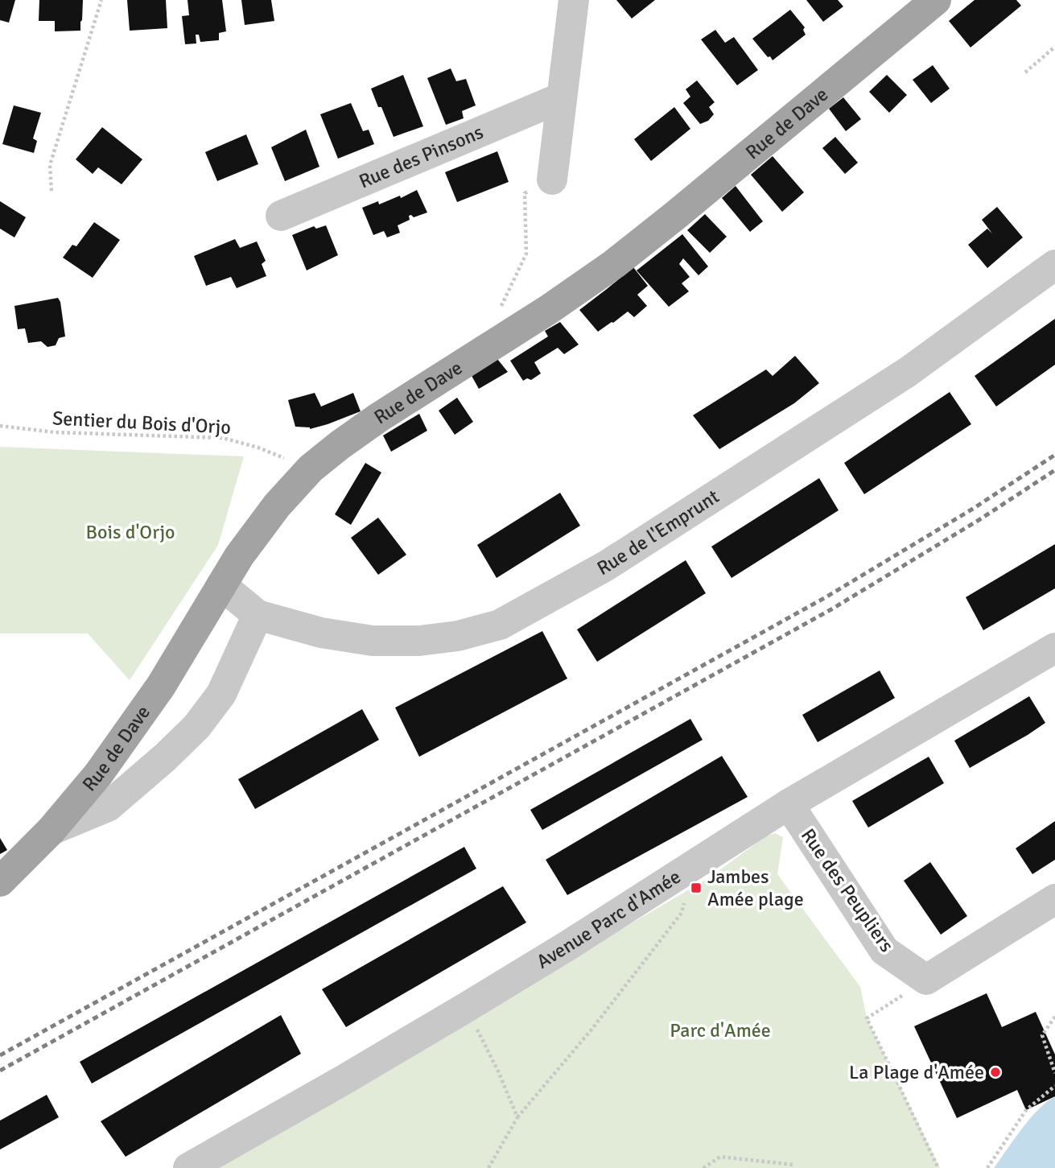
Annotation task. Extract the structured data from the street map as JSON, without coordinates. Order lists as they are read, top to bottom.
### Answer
{
  "streets": {
    "main road": ["Rue de Dave"],
    "street": [
      "Rue des Pinsons",
      "Rue de l'Emprunt",
      "Rue des Peupliers",
      "Avenue Parc d'Amée"
    ],
    "path": ["Sentier du Bois d'Orjo"]
  },
  "crossings": [
    ["Rue de Dave", "Sentier du Bois d'Orjo"],
    ["Rue de Dave", "Rue de l'Emprunt"],
    ["Rue des Peupliers", "Avenue Parc d'Amée"]
  ],
  "parks": ["Bois d'Orjo", "Parc d'Amée"],
  "places": {
    "transit": ["Jambes Amée plage"],
    "other": ["La Plage d'Amée"]
  }
}
